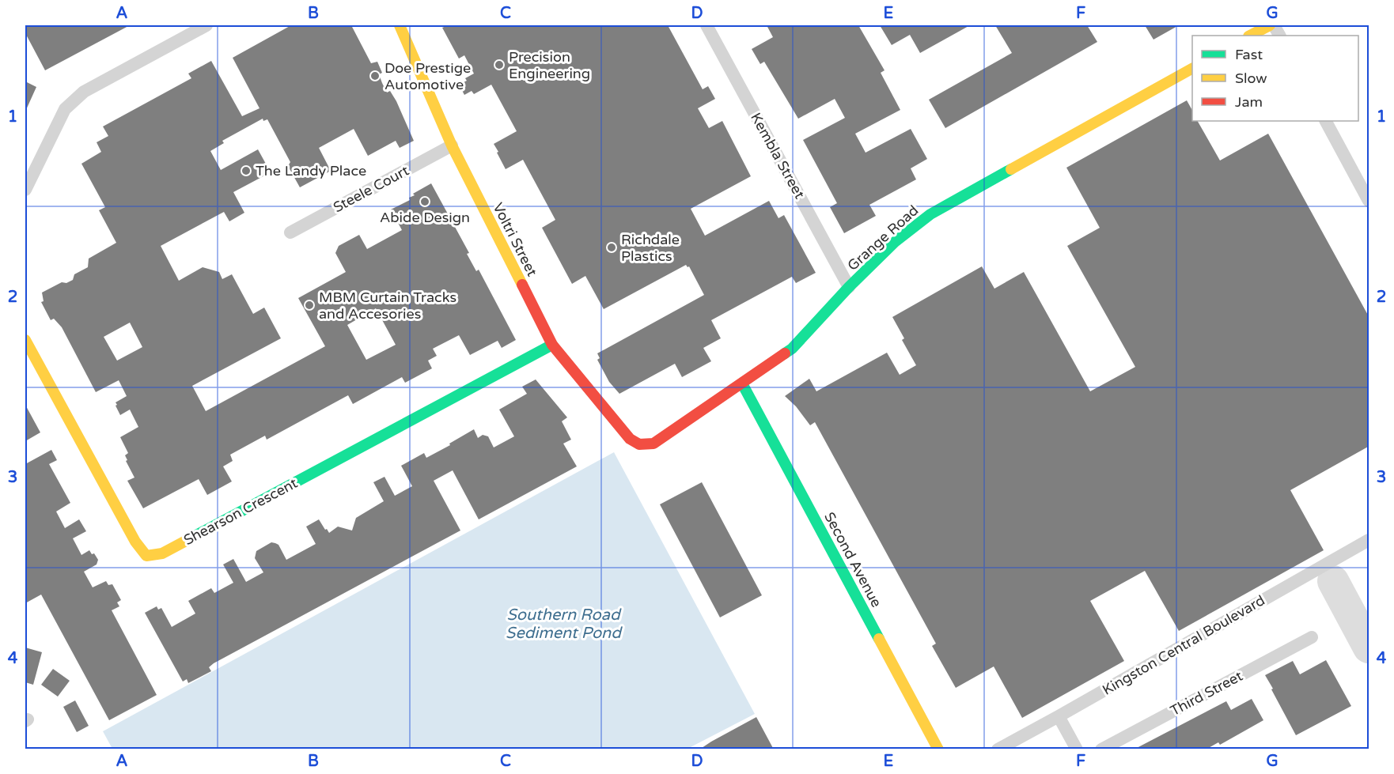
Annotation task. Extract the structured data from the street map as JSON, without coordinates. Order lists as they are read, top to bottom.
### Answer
{
  "streets": {
    "street": [
      "Kembla Street",
      "Steele Court",
      "Grange Road",
      "Voltri Street",
      "Shearson Crescent",
      "Second Avenue",
      "Kingston Central Boulevard",
      "Third Street"
    ]
  },
  "crossings": [
    ["Kembla Street", "Grange Road"],
    ["Steele Court", "Voltri Street"],
    ["Grange Road", "Voltri Street"],
    ["Grange Road", "Second Avenue"],
    ["Voltri Street", "Shearson Crescent"]
  ],
  "water": ["Southern Road Sediment Pond"],
  "places": [
    "Precision Engineering",
    "Doe Prestige Automotive",
    "The Landy Place",
    "Abide Design",
    "Richdale Plastics",
    "MBM Curtain Tracks and Accesories"
  ],
  "legend": ["Fast", "Slow", "Jam"],
  "grid": {
    "columns": [
      "A",
      "B",
      "C",
      "D",
      "E",
      "F",
      "G"
    ],
    "rows": [
      "1",
      "2",
      "3",
      "4"
    ]
  }
}
